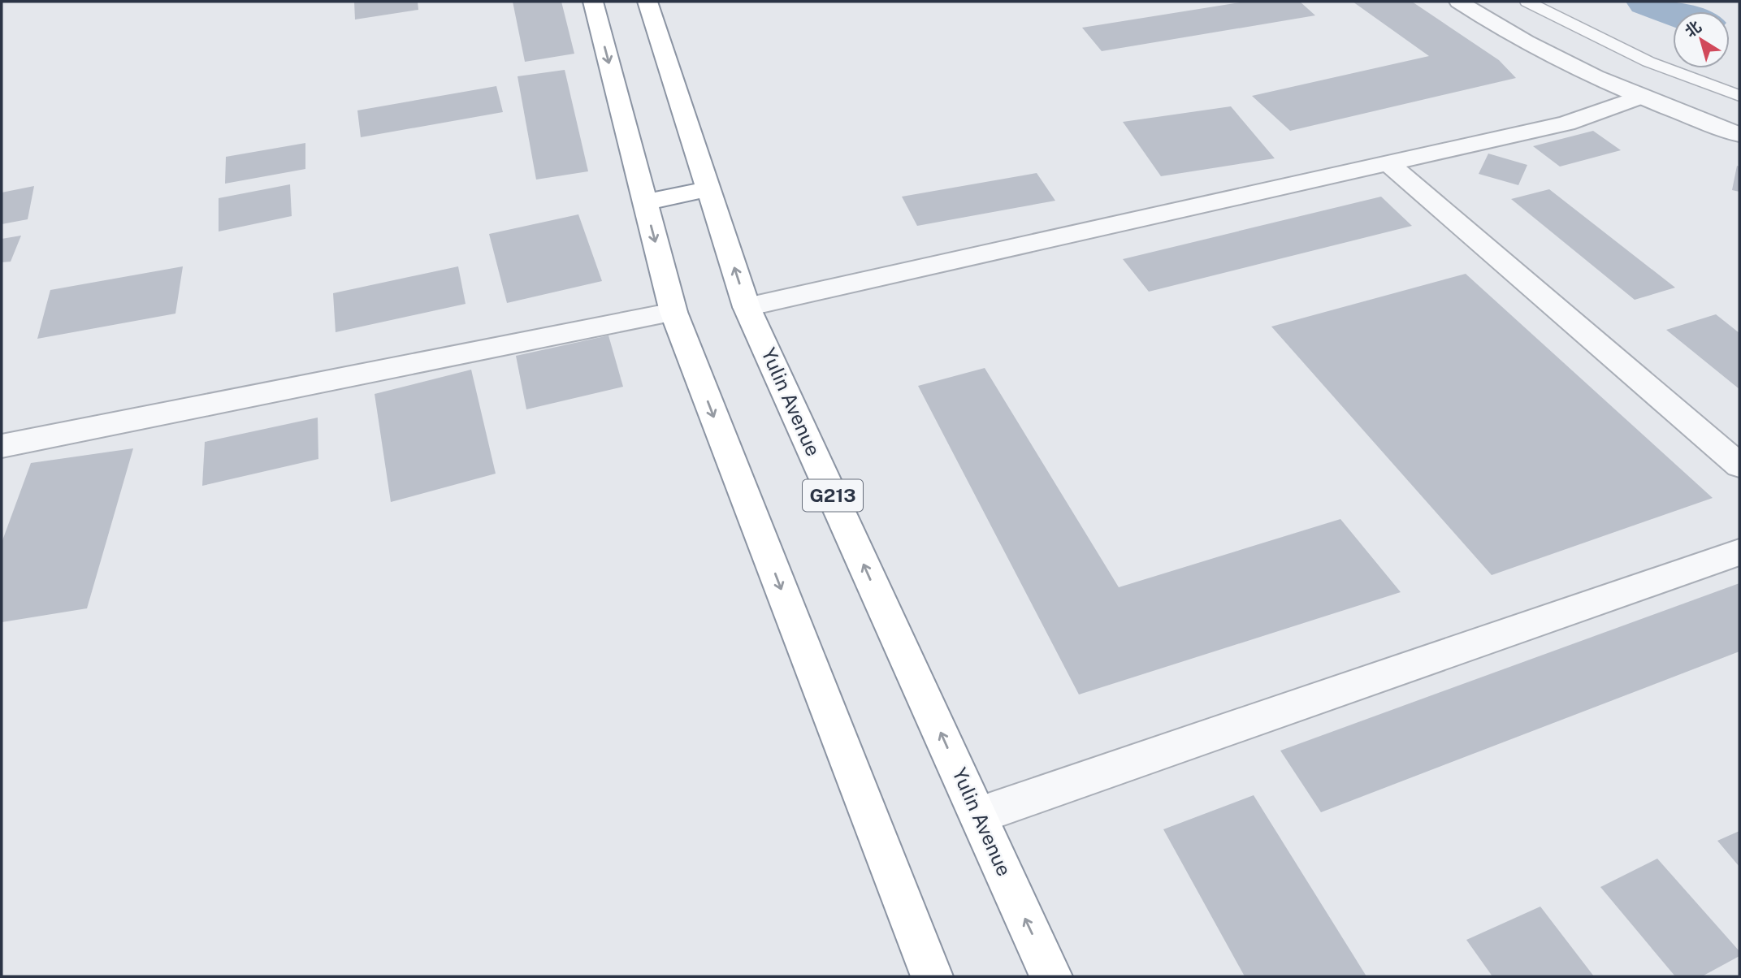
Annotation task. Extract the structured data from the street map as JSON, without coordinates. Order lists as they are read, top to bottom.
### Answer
{
  "streets": {
    "highway": ["Yulin Avenue", "G213"]
  },
  "north": "top left"
}
